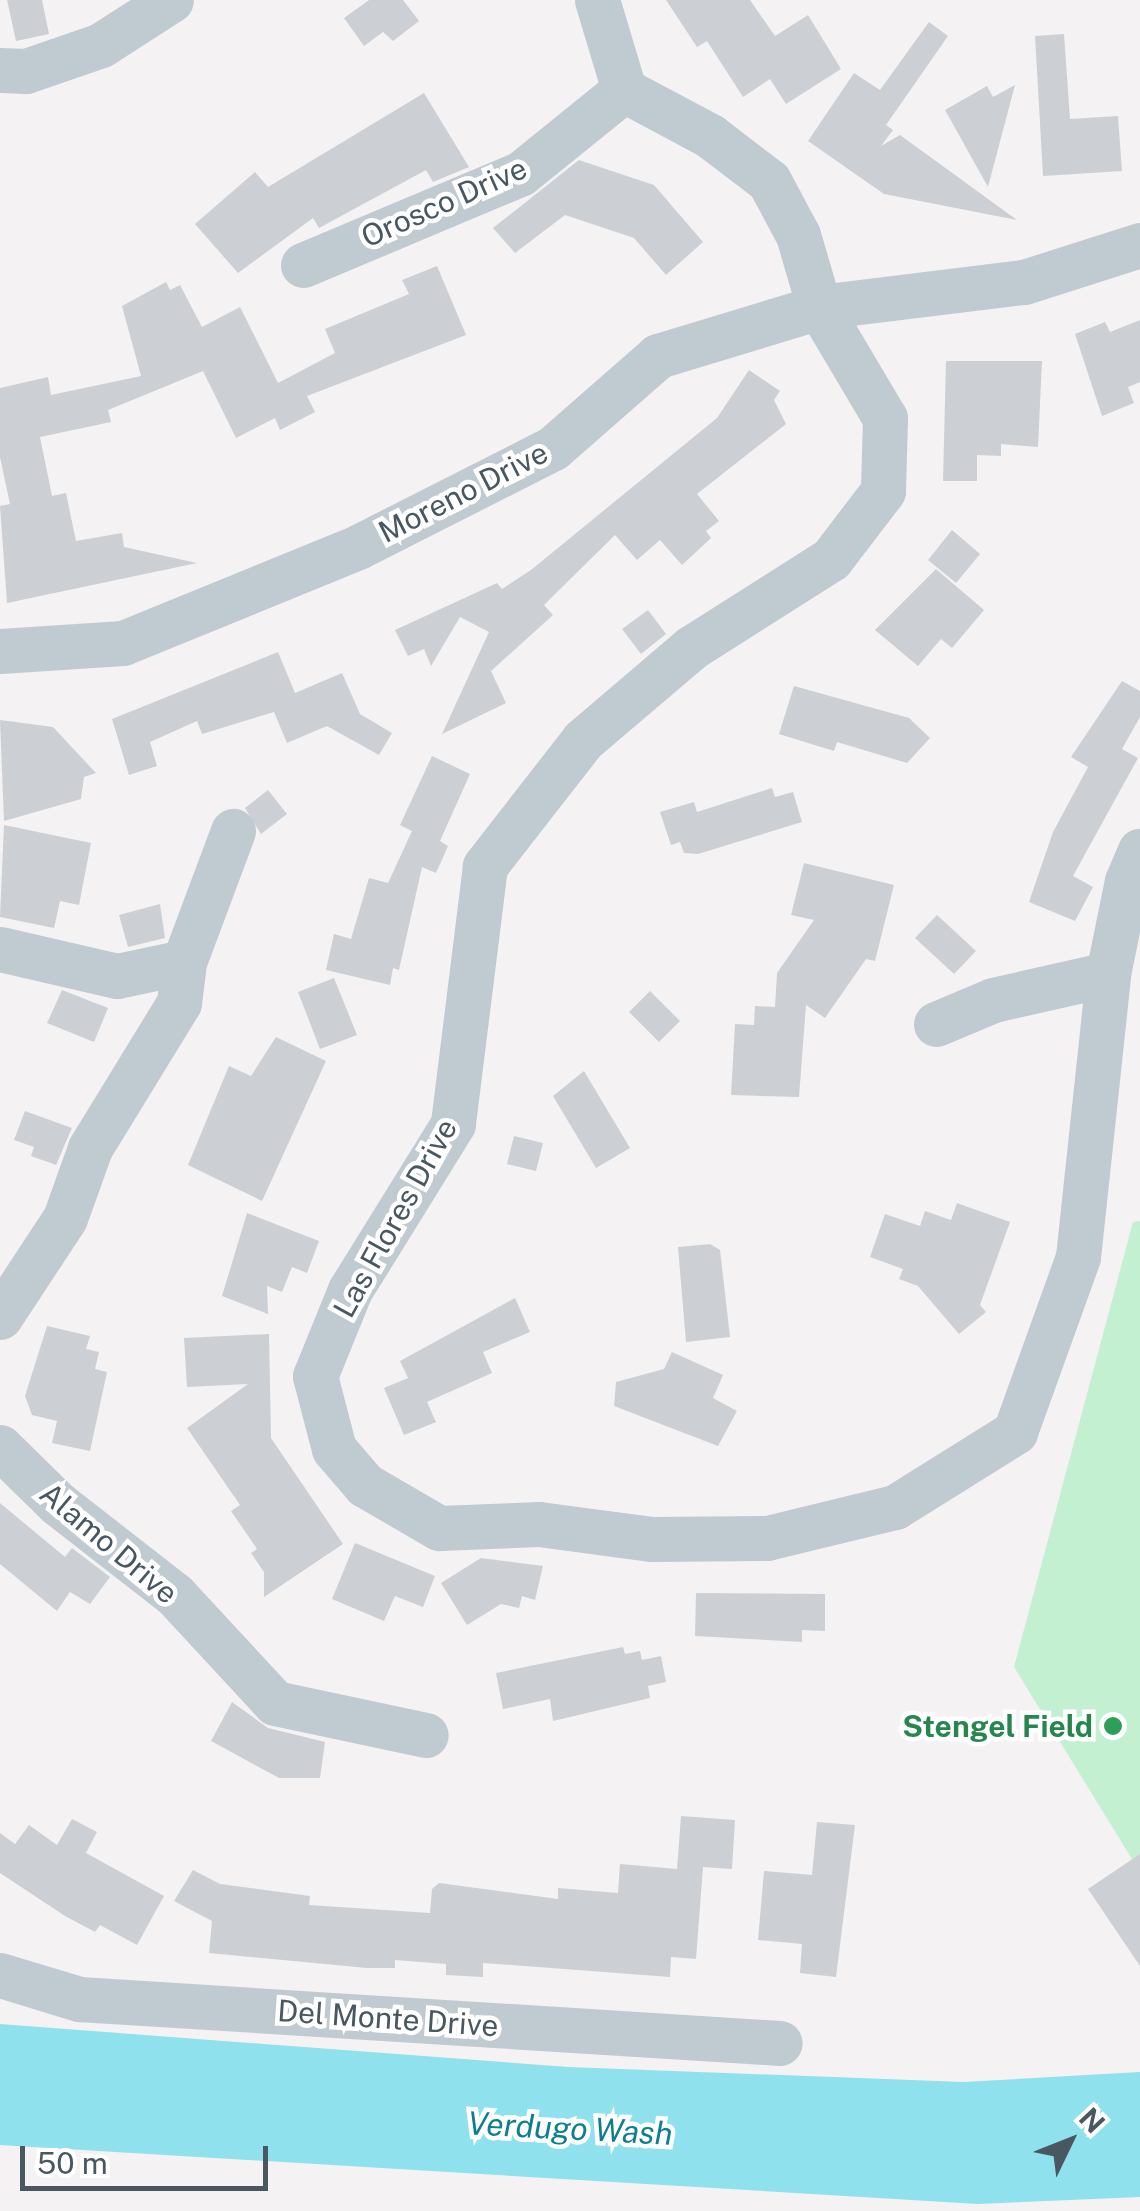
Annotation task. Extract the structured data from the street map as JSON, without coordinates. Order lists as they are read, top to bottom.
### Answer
{
  "streets": {
    "street": [
      "Orosco Drive",
      "Moreno Drive",
      "Las Flores Drive",
      "Alamo Drive",
      "Del Monte Drive"
    ]
  },
  "crossings": [
    ["Orosco Drive", "Las Flores Drive"],
    ["Moreno Drive", "Las Flores Drive"]
  ],
  "water": ["Verdugo Wash"],
  "places": ["Stengel Field"],
  "scale_bar": "50 m",
  "north": "top right"
}
